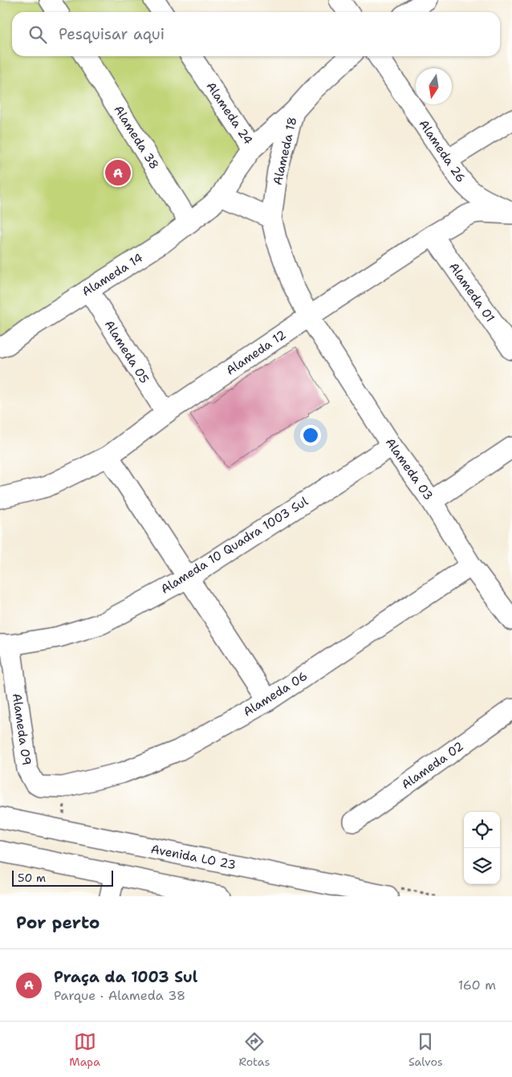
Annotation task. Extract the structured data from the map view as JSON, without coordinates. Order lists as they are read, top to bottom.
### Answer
{
  "streets": {
    "street": [
      "Alameda 24",
      "Alameda 38",
      "Alameda 18",
      "Alameda 26",
      "Alameda 14",
      "Alameda 01",
      "Alameda 05",
      "Alameda 12",
      "Alameda 03",
      "Alameda 10 Quadra 1003 Sul",
      "Alameda 06",
      "Alameda 09",
      "Alameda 02",
      "Avenida LO 23"
    ]
  },
  "crossings": [
    ["Alameda 24", "Alameda 18"],
    ["Alameda 24", "Alameda 14"],
    ["Alameda 38", "Alameda 14"],
    ["Alameda 18", "Alameda 12"],
    ["Alameda 18", "Alameda 03"],
    ["Alameda 26", "Alameda 12"],
    ["Alameda 14", "Alameda 05"],
    ["Alameda 01", "Alameda 12"],
    ["Alameda 05", "Alameda 12"],
    ["Alameda 12", "Alameda 03"],
    ["Alameda 03", "Alameda 10 Quadra 1003 Sul"],
    ["Alameda 03", "Alameda 06"],
    ["Alameda 10 Quadra 1003 Sul", "Alameda 09"],
    ["Alameda 06", "Alameda 09"]
  ],
  "scale_bar": "50 m",
  "north": "bottom",
  "page": {
    "search": "Pesquisar aqui",
    "pins": "A",
    "scale": "50 m",
    "heading": "Por perto",
    "list": [
      {
        "mark": "A",
        "name": "Praça da 1003 Sul",
        "note": "Parque · Alameda 38",
        "value": "160 m"
      }
    ],
    "nav": ["Mapa", "Rotas", "Salvos"]
  }
}
